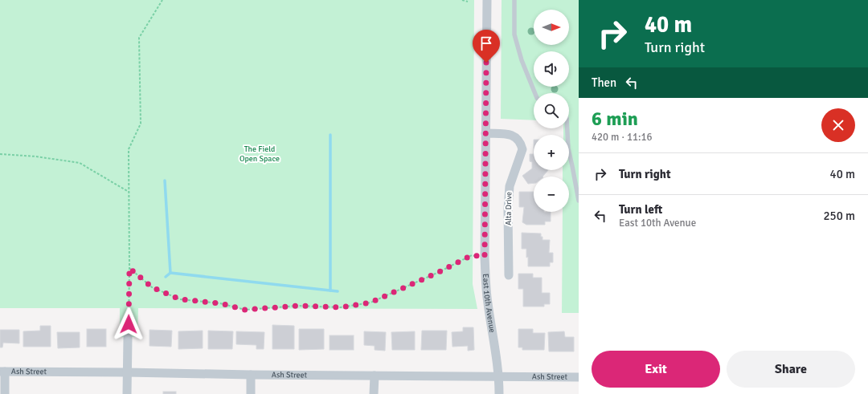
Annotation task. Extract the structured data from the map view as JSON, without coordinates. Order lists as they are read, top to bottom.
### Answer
{
  "streets": {
    "street": ["Alta Drive", "East 10th Avenue", "Ash Street"]
  },
  "crossings": [
    ["Alta Drive", "East 10th Avenue"],
    ["East 10th Avenue", "Ash Street"]
  ],
  "parks": ["The Field Open Space"],
  "north": "right",
  "page": {
    "turn": ["40 m", "Turn right"],
    "map_buttons": ["+", "−"],
    "then": "Then",
    "heading": ["6 min", "420 m · 11:16"],
    "list": [
      {
        "name": "Turn right",
        "value": "40 m"
      },
      {
        "name": "Turn left",
        "note": "East 10th Avenue",
        "value": "250 m"
      }
    ],
    "buttons": ["Exit", "Share"]
  }
}
